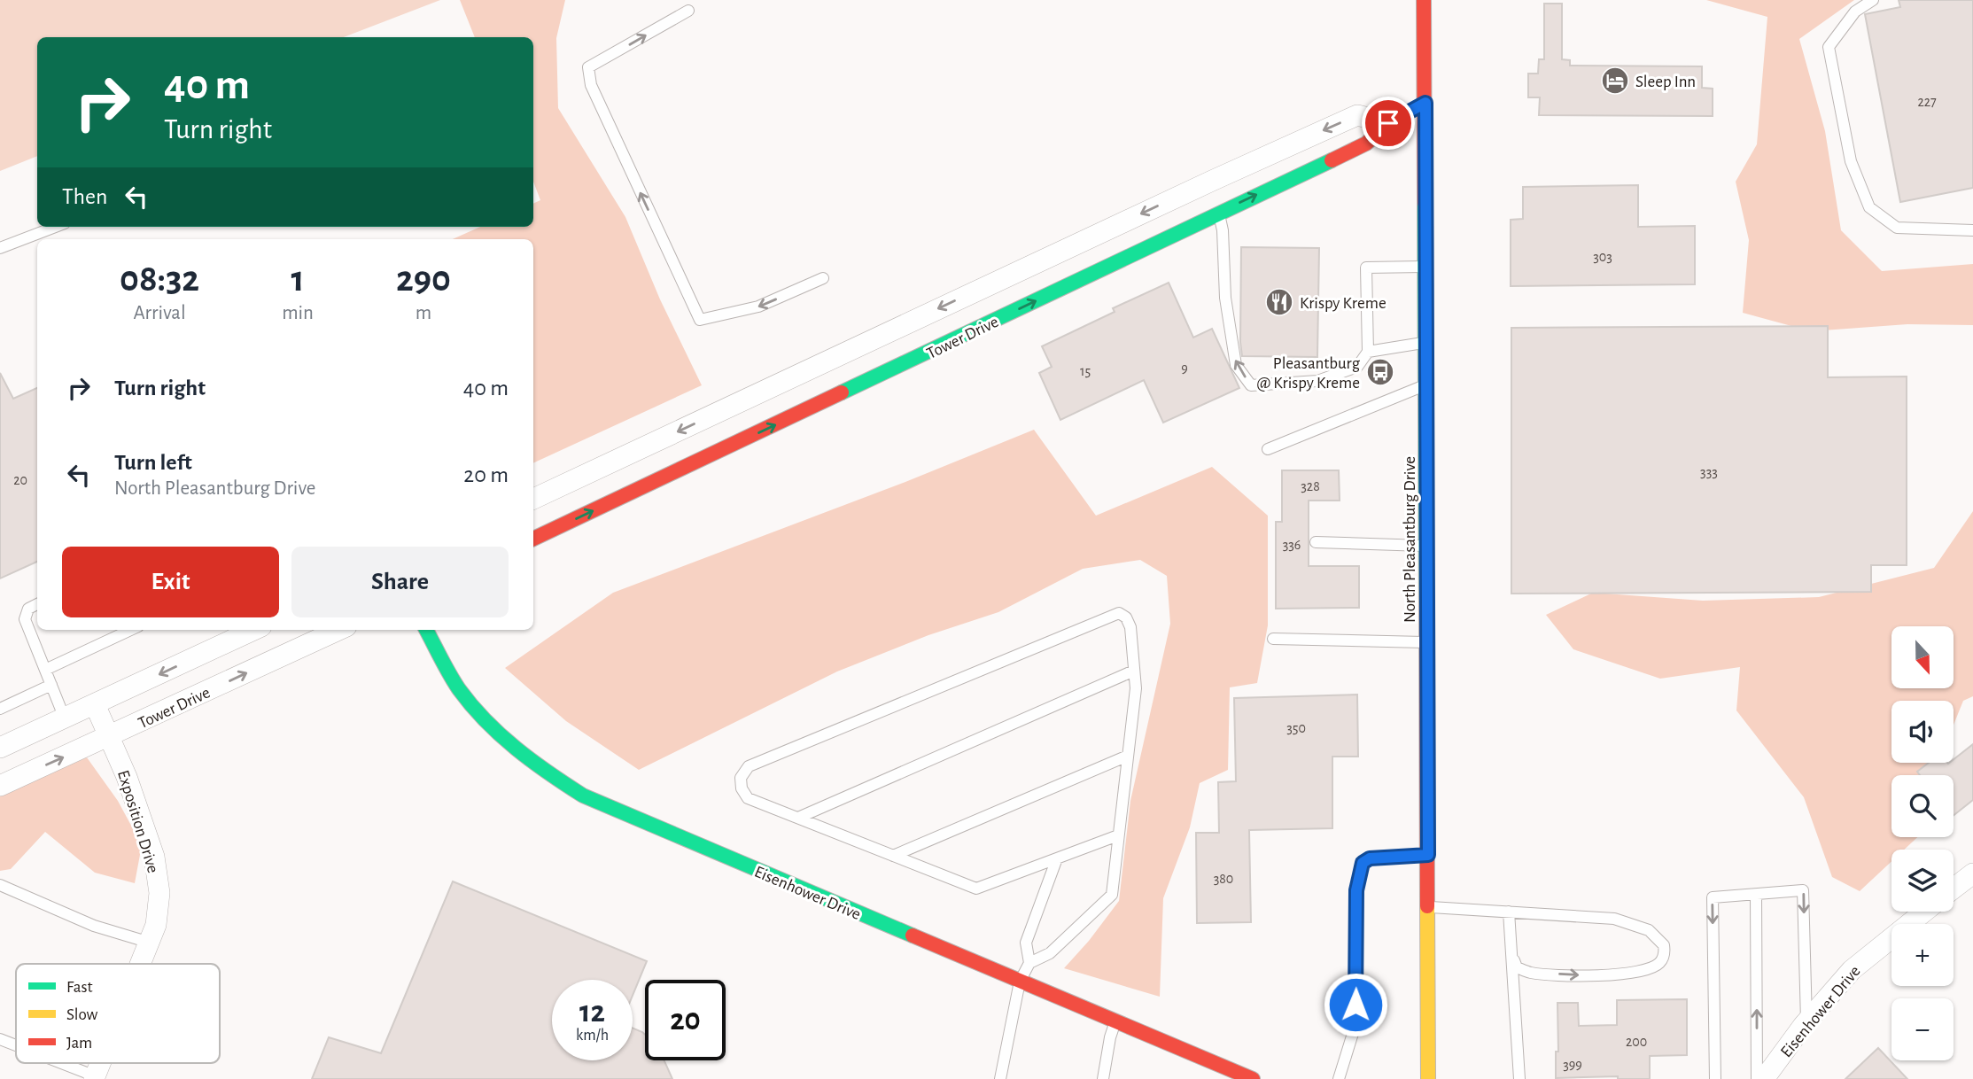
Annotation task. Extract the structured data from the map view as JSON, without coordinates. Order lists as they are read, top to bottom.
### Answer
{
  "streets": {
    "street": [
      "Tower Drive",
      "North Pleasantburg Drive",
      "Exposition Drive",
      "Eisenhower Drive"
    ]
  },
  "crossings": [
    ["Tower Drive", "North Pleasantburg Drive"],
    ["Tower Drive", "Exposition Drive"]
  ],
  "places": {
    "hotel": ["Sleep Inn"],
    "restaurant": ["Krispy Kreme"],
    "bus stop": ["Pleasantburg @ Krispy Kreme"]
  },
  "house_numbers": [
    "227",
    "303",
    "9",
    "15",
    "333",
    "20",
    "328",
    "336",
    "350",
    "380",
    "200",
    "399"
  ],
  "legend": ["Fast", "Slow", "Jam"],
  "north": "bottom",
  "page": {
    "turn": ["40 m", "Turn right"],
    "then": "Then",
    "eta": [
      "08:32",
      "Arrival",
      "1",
      "min",
      "290",
      "m"
    ],
    "list": [
      {
        "name": "Turn right",
        "value": "40 m"
      },
      {
        "name": "Turn left",
        "note": "North Pleasantburg Drive",
        "value": "20 m"
      }
    ],
    "buttons": ["Exit", "Share"],
    "map_buttons": ["+", "−"],
    "speed": "12 km/h",
    "limit": "20"
  }
}
